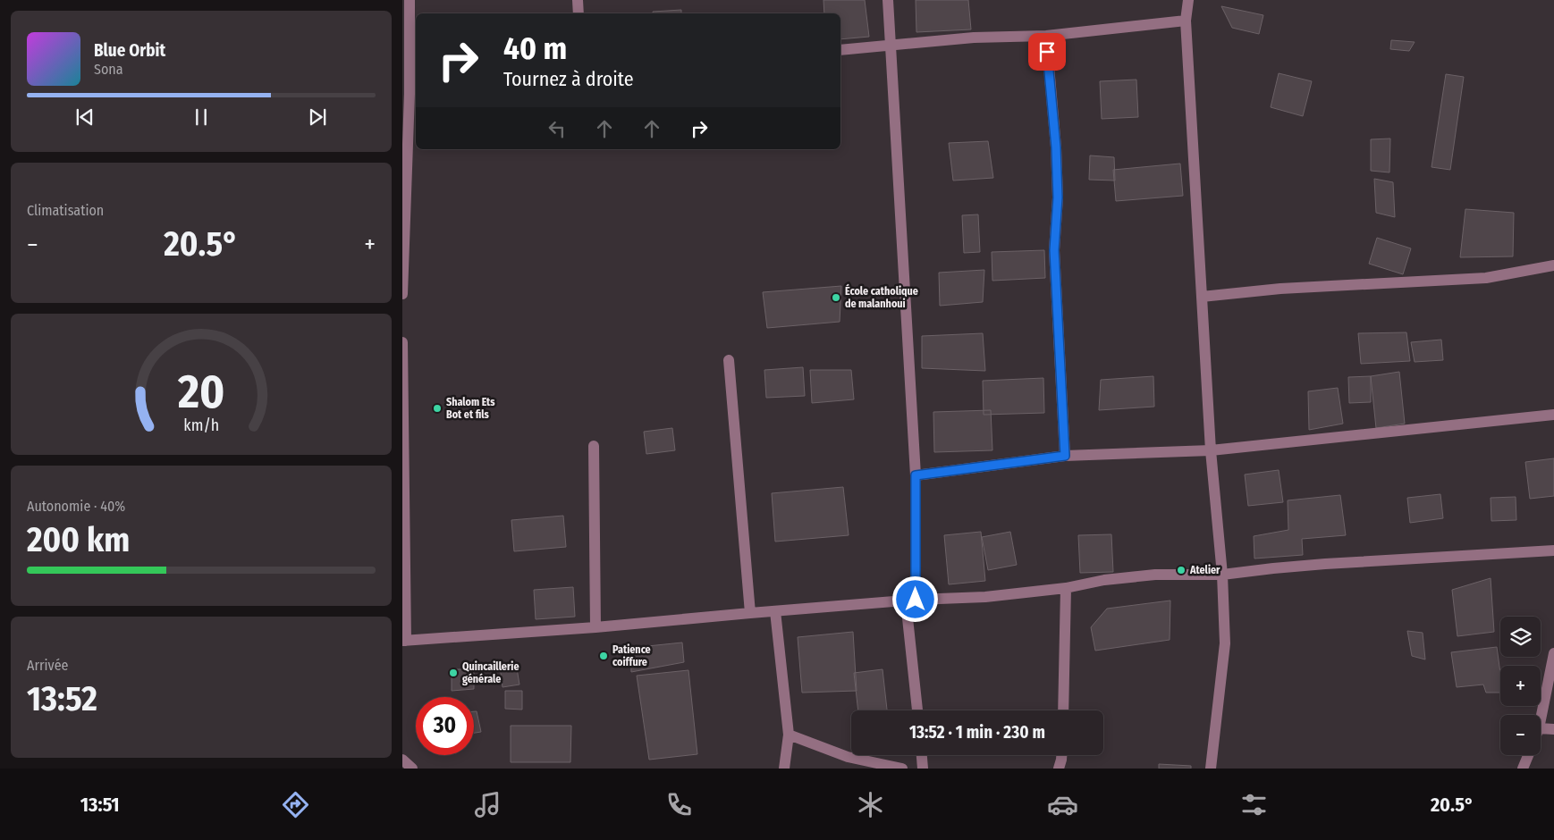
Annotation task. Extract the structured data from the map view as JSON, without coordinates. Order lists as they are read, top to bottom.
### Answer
{
  "places": [
    "École catholique de malanhoui",
    "Shalom Ets Bot et fils",
    "Atelier",
    "Patience coiffure",
    "Quincaillerie générale"
  ],
  "page": {
    "turn": ["40 m", "Tournez à droite"],
    "song": ["Blue Orbit", "Sona"],
    "tile": [
      "Climatisation",
      ["Autonomie · 40%", "200 km"],
      ["Arrivée", "13:52"]
    ],
    "heat": ["−", "20.5°", "+"],
    "map_buttons": ["+", "−"],
    "limit": "30",
    "trip": "13:52 · 1 min · 230 m",
    "tabs": ["13:51", "20.5°"],
    "gauge": ["20", "km/h"]
  }
}
